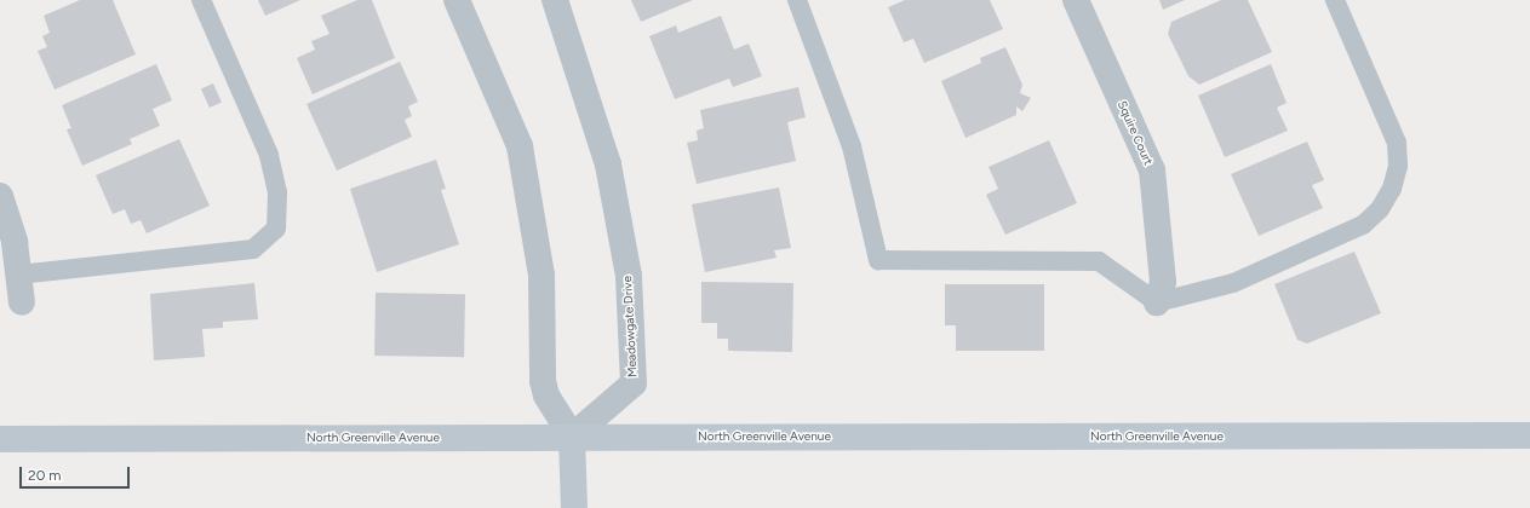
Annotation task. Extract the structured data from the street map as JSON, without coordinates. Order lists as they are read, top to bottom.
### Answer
{
  "streets": {
    "main road": ["North Greenville Avenue"],
    "street": ["Squire Court", "Meadowgate Drive"]
  },
  "crossings": [
    ["Meadowgate Drive", "North Greenville Avenue"]
  ],
  "scale_bar": "20 m"
}
